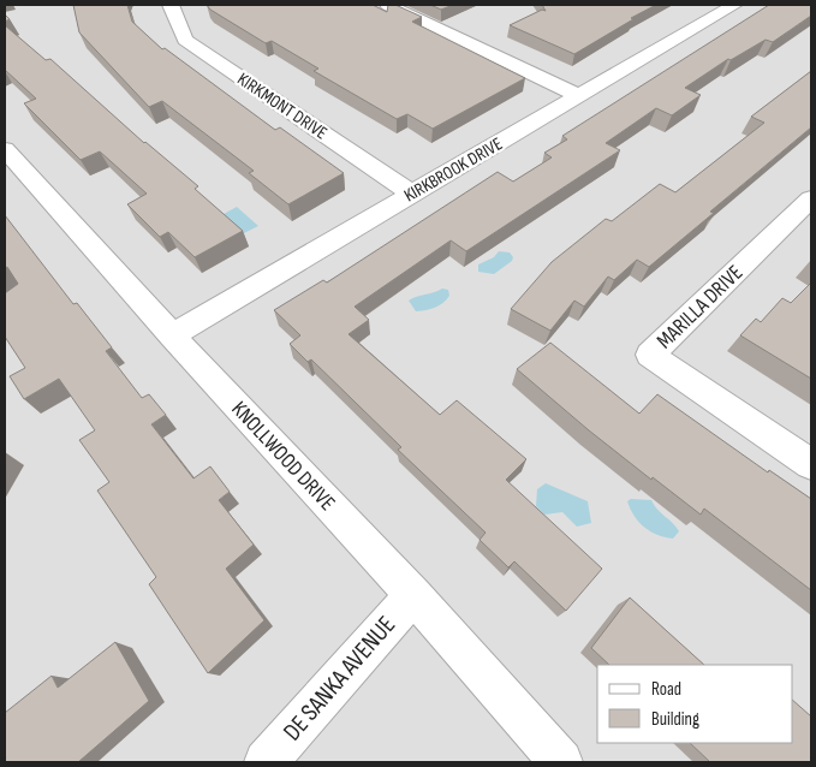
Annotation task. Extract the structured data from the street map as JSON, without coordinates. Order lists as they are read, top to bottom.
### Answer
{
  "streets": {
    "street": [
      "KIRKMONT DRIVE",
      "KIRKBROOK DRIVE",
      "MARILLA DRIVE",
      "KNOLLWOOD DRIVE",
      "DE SANKA AVENUE"
    ]
  },
  "crossings": [
    ["KIRKMONT DRIVE", "KIRKBROOK DRIVE"],
    ["KIRKBROOK DRIVE", "KNOLLWOOD DRIVE"],
    ["KNOLLWOOD DRIVE", "DE SANKA AVENUE"]
  ],
  "legend": ["Road", "Building"]
}
